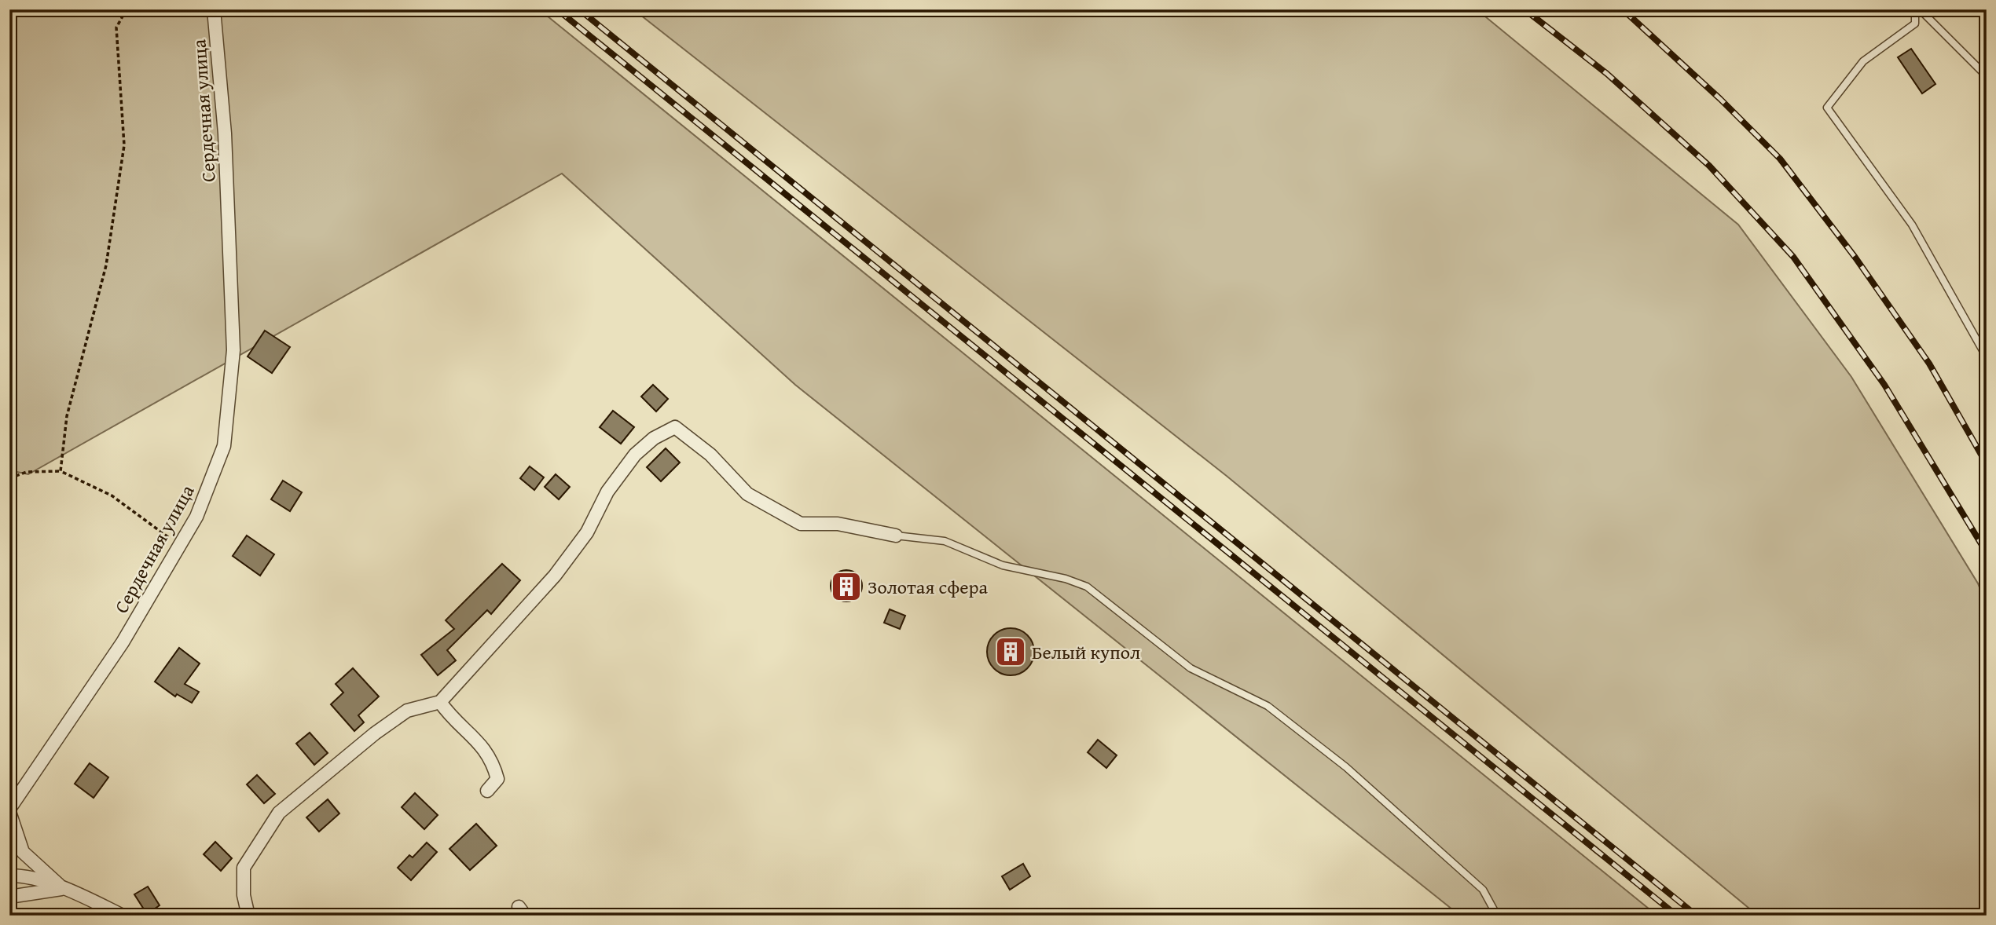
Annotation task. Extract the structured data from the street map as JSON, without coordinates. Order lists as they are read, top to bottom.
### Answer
{
  "streets": {
    "street": ["Сердечная улица"]
  },
  "places": {
    "building": ["Золотая сфера", "Белый купол"]
  }
}
